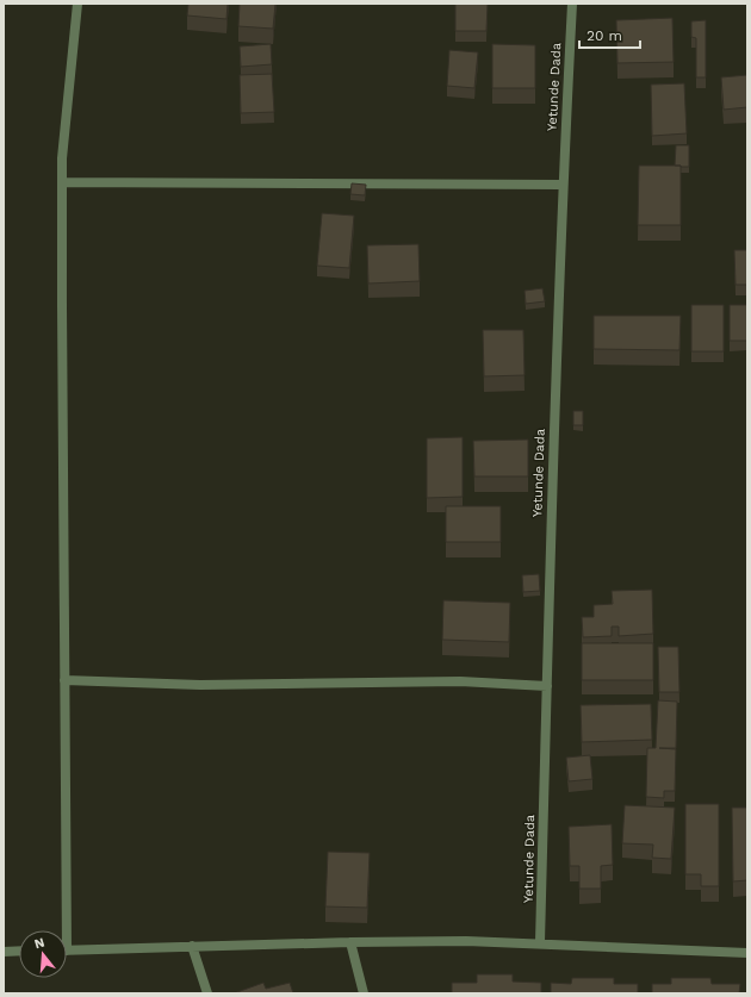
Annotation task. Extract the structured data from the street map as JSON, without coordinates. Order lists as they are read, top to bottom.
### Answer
{
  "streets": {
    "street": ["Yetunde Dada"]
  },
  "scale_bar": "20 m",
  "north": "top"
}
